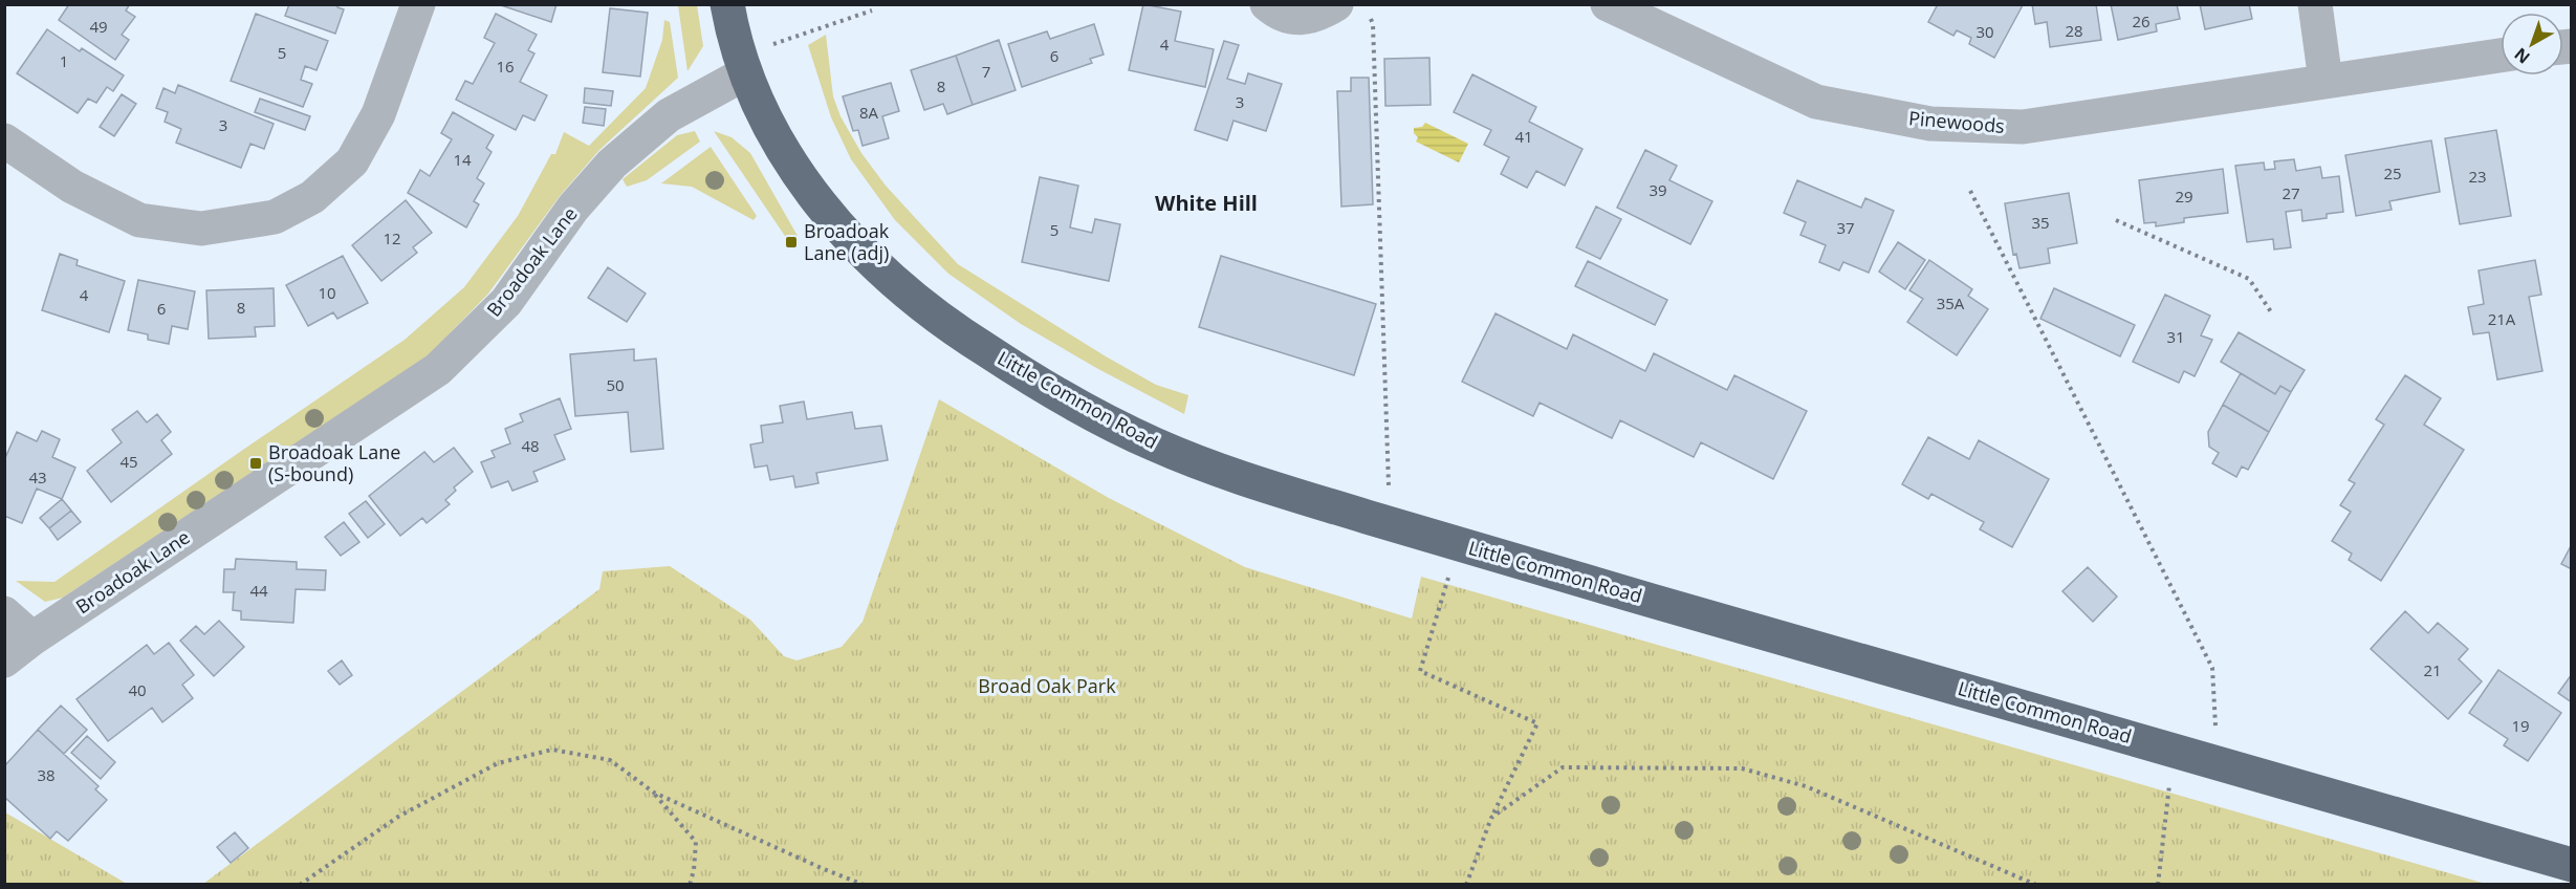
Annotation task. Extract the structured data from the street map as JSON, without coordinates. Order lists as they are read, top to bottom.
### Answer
{
  "streets": {
    "highway": ["Little Common Road"],
    "street": ["Pinewoods", "Broadoak Lane"]
  },
  "crossings": [
    ["Broadoak Lane", "Little Common Road"]
  ],
  "districts": ["White Hill"],
  "parks": ["Broad Oak Park"],
  "places": {
    "transit": ["Broadoak Lane (adj)", "Broadoak Lane (S-bound)"]
  },
  "house_numbers": [
    "26",
    "49",
    "28",
    "30",
    "4",
    "5",
    "6",
    "1",
    "16",
    "7",
    "8",
    "3",
    "8A",
    "3",
    "41",
    "14",
    "25",
    "23",
    "39",
    "27",
    "29",
    "35",
    "37",
    "5",
    "12",
    "10",
    "4",
    "35A",
    "8",
    "6",
    "21A",
    "31",
    "50",
    "48",
    "45",
    "43",
    "44",
    "21",
    "40",
    "19",
    "38"
  ],
  "north": "bottom left"
}
